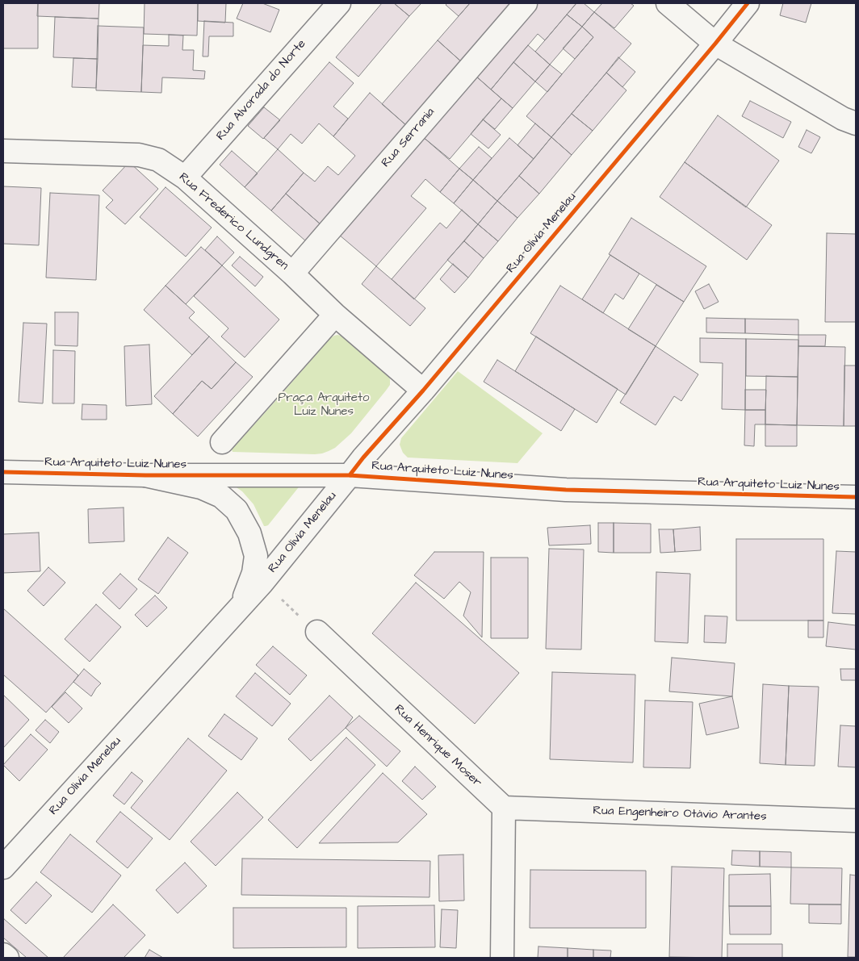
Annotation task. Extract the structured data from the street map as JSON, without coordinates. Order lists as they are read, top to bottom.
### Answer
{
  "streets": {
    "street": [
      "Rua Alvorada do Norte",
      "Rua Serrania",
      "Rua Frederico Lundgren",
      "Rua Olivia Menelau",
      "Rua Arquiteto Luiz Nunes",
      "Rua Henrique Moser",
      "Rua Engenheiro Otávio Arantes"
    ]
  },
  "crossings": [
    ["Rua Alvorada do Norte", "Rua Frederico Lundgren"],
    ["Rua Serrania", "Rua Frederico Lundgren"],
    ["Rua Frederico Lundgren", "Rua Olivia Menelau"],
    ["Rua Olivia Menelau", "Rua Arquiteto Luiz Nunes"],
    ["Rua Henrique Moser", "Rua Engenheiro Otávio Arantes"]
  ],
  "parks": ["Praça Arquiteto Luiz Nunes"]
}
